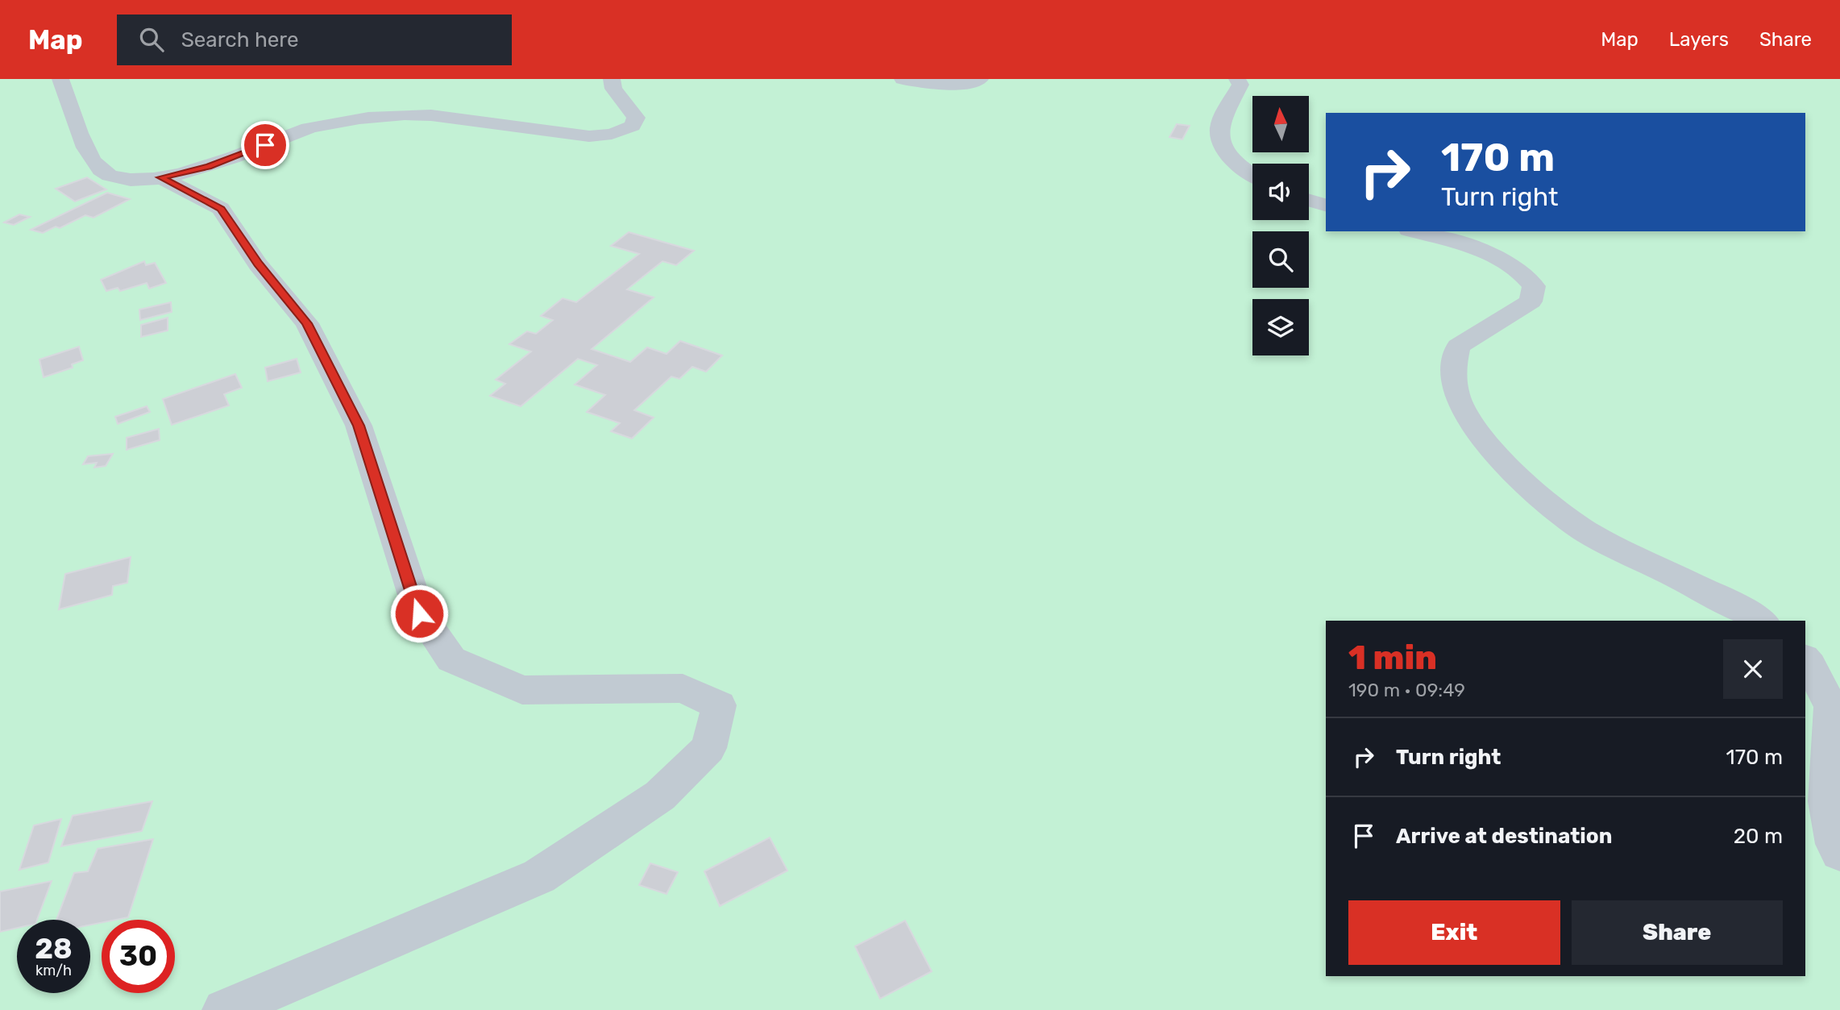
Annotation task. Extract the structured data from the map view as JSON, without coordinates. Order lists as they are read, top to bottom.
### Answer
{
  "north": "top",
  "page": {
    "header": "Map",
    "search": "Search here",
    "nav": ["Map", "Layers", "Share"],
    "turn": ["170 m", "Turn right"],
    "heading": ["1 min", "190 m · 09:49"],
    "list": [
      {
        "name": "Turn right",
        "value": "170 m"
      },
      {
        "name": "Arrive at destination",
        "value": "20 m"
      }
    ],
    "buttons": ["Exit", "Share"],
    "speed": "28 km/h",
    "limit": "30"
  }
}
